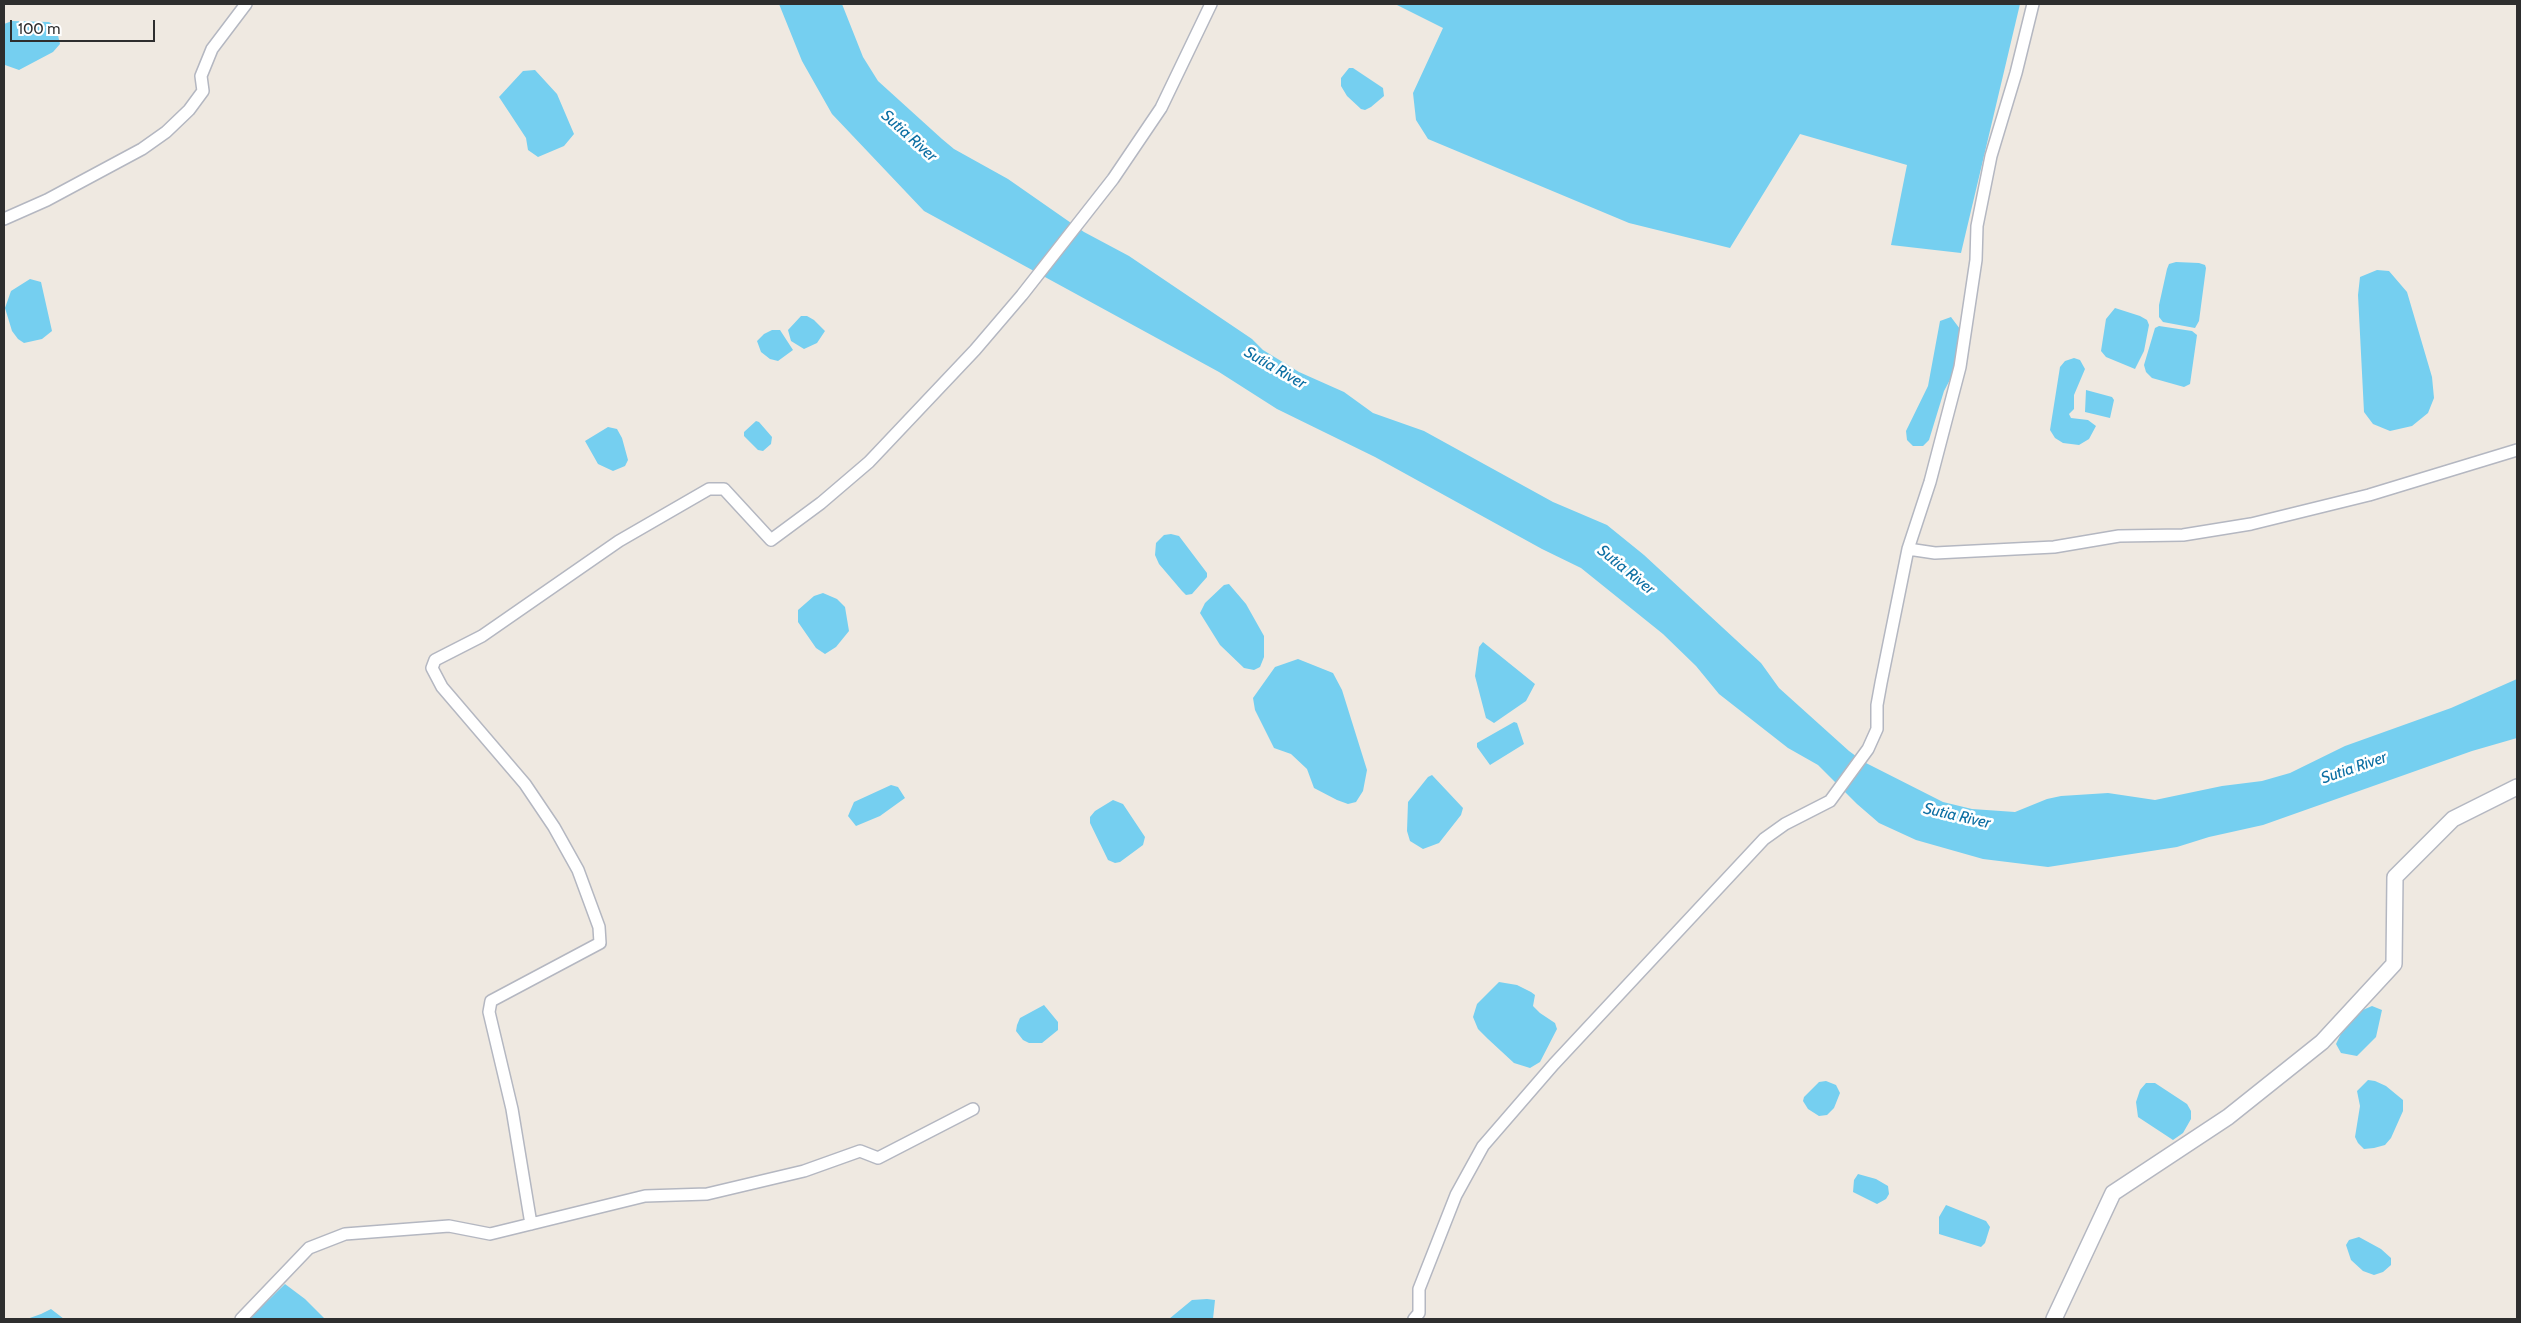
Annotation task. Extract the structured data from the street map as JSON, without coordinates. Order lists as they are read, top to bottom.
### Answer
{
  "water": ["Sutia River"],
  "scale_bar": "100 m"
}
